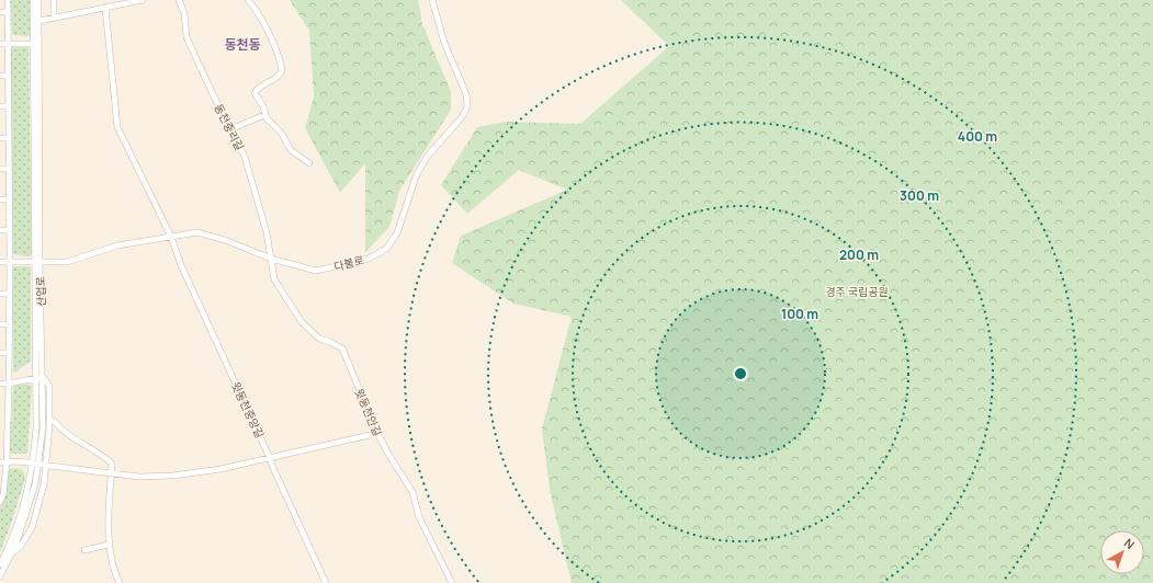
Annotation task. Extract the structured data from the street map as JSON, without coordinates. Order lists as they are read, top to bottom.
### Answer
{
  "streets": {
    "street": [
      "동천중리길",
      "다불로",
      "산업로",
      "윗동천중앙길",
      "윗동천안길"
    ]
  },
  "crossings": [
    ["동천중리길", "다불로"],
    ["동천중리길", "윗동천안길"],
    ["다불로", "산업로"],
    ["다불로", "윗동천중앙길"],
    ["다불로", "윗동천안길"]
  ],
  "districts": ["동천동"],
  "parks": ["경주 국립공원"],
  "north": "top right",
  "rings": [
    "400 m",
    "300 m",
    "200 m",
    "100 m"
  ]
}
